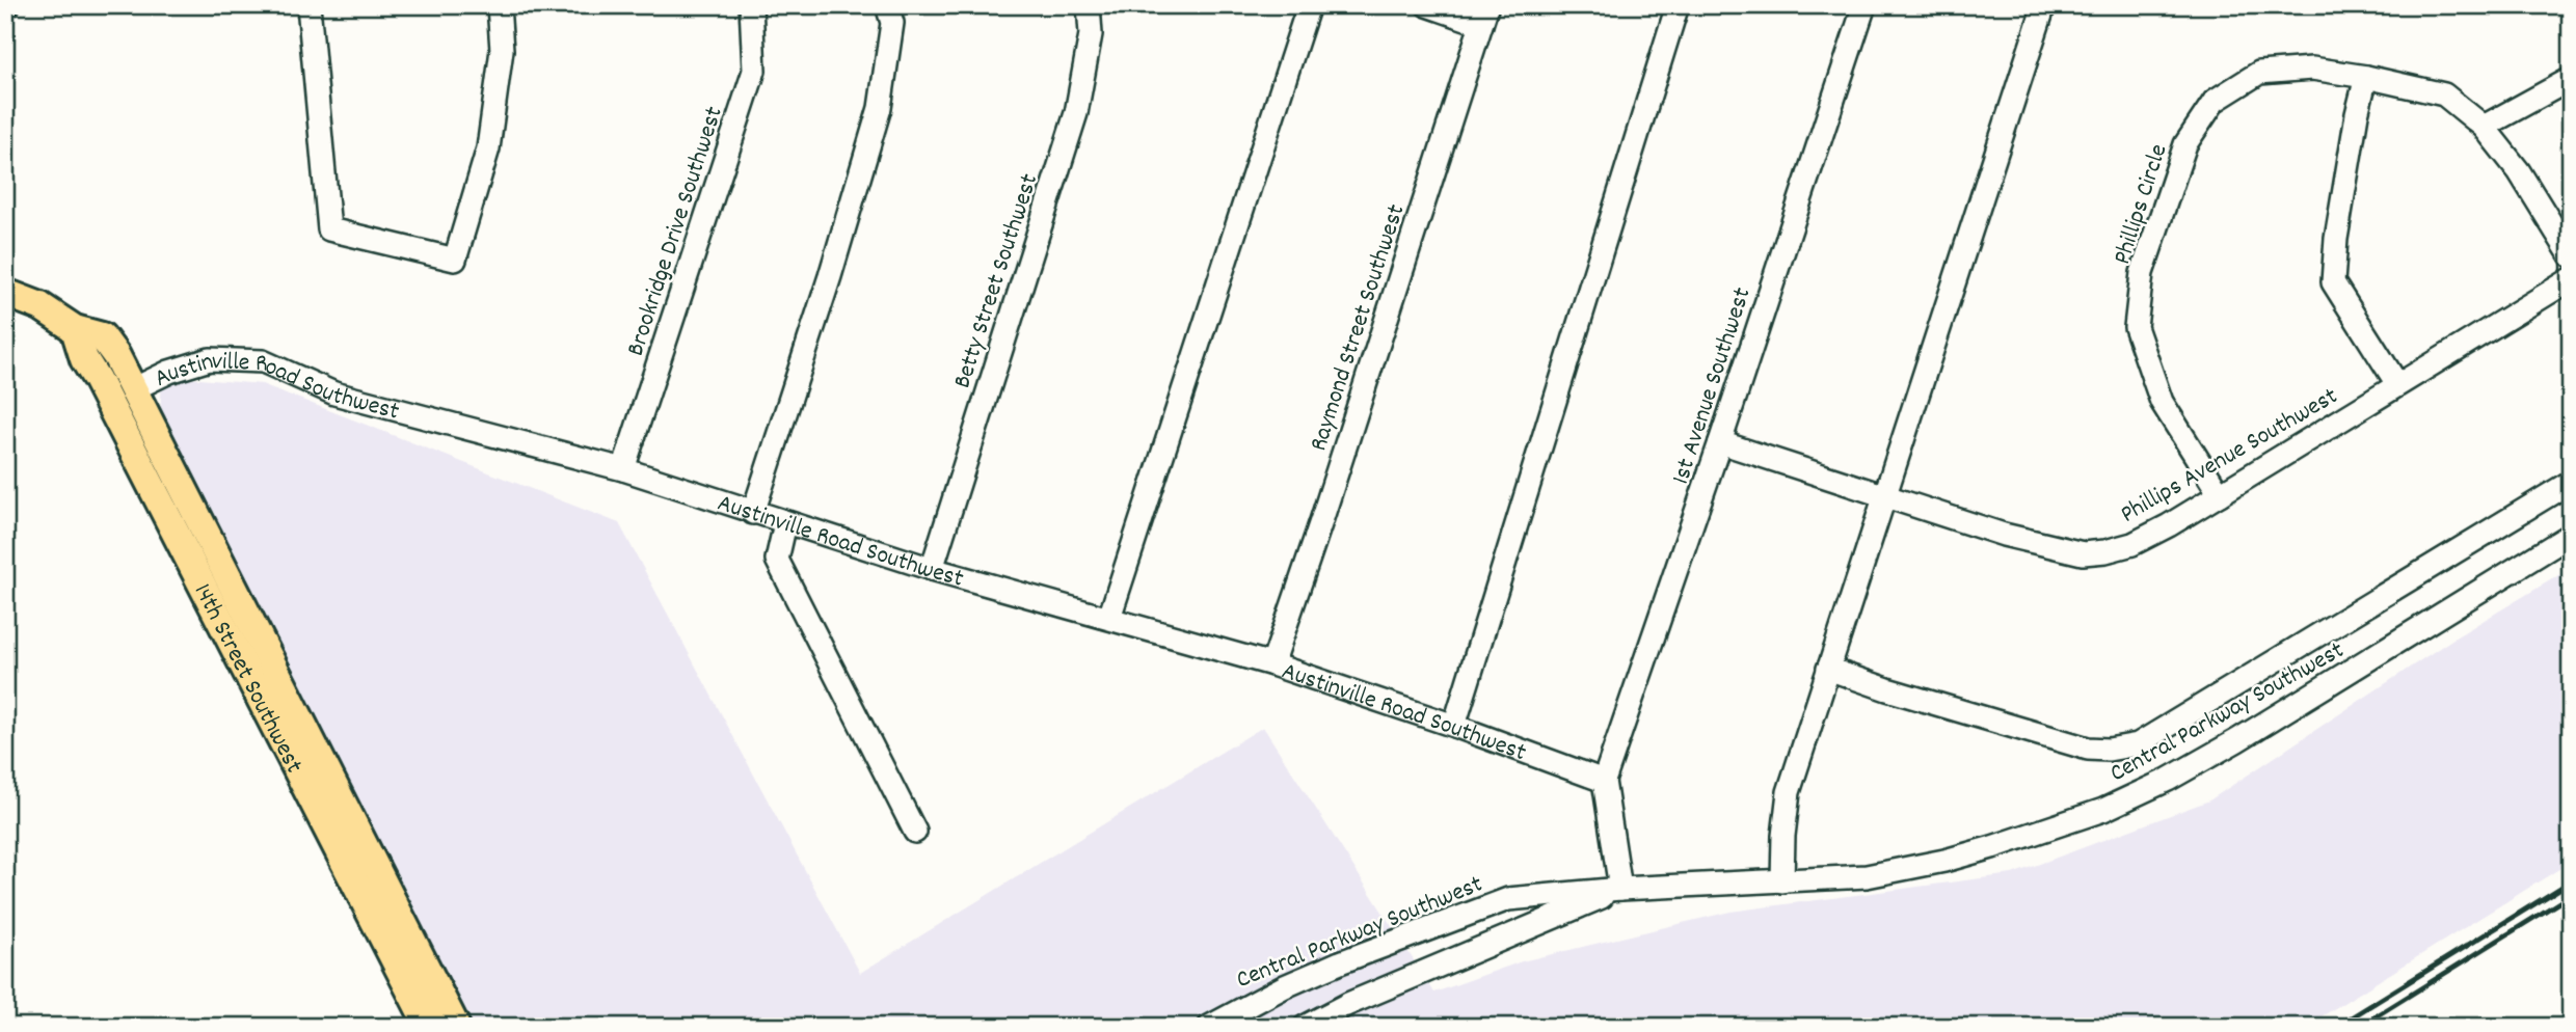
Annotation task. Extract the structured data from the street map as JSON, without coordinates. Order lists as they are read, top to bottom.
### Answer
{
  "streets": {
    "main road": ["Austinville Road Southwest", "14th Street Southwest"],
    "street": [
      "Phillips Circle",
      "Brookridge Drive Southwest",
      "Betty Street Southwest",
      "Raymond Street Southwest",
      "1st Avenue Southwest",
      "Phillips Avenue Southwest",
      "Central Parkway Southwest"
    ]
  },
  "crossings": [
    ["Phillips Circle", "Phillips Avenue Southwest"],
    ["Brookridge Drive Southwest", "Austinville Road Southwest"],
    ["Betty Street Southwest", "Austinville Road Southwest"],
    ["Raymond Street Southwest", "Austinville Road Southwest"],
    ["1st Avenue Southwest", "Austinville Road Southwest"],
    ["1st Avenue Southwest", "Phillips Avenue Southwest"],
    ["Austinville Road Southwest", "14th Street Southwest"]
  ]
}
